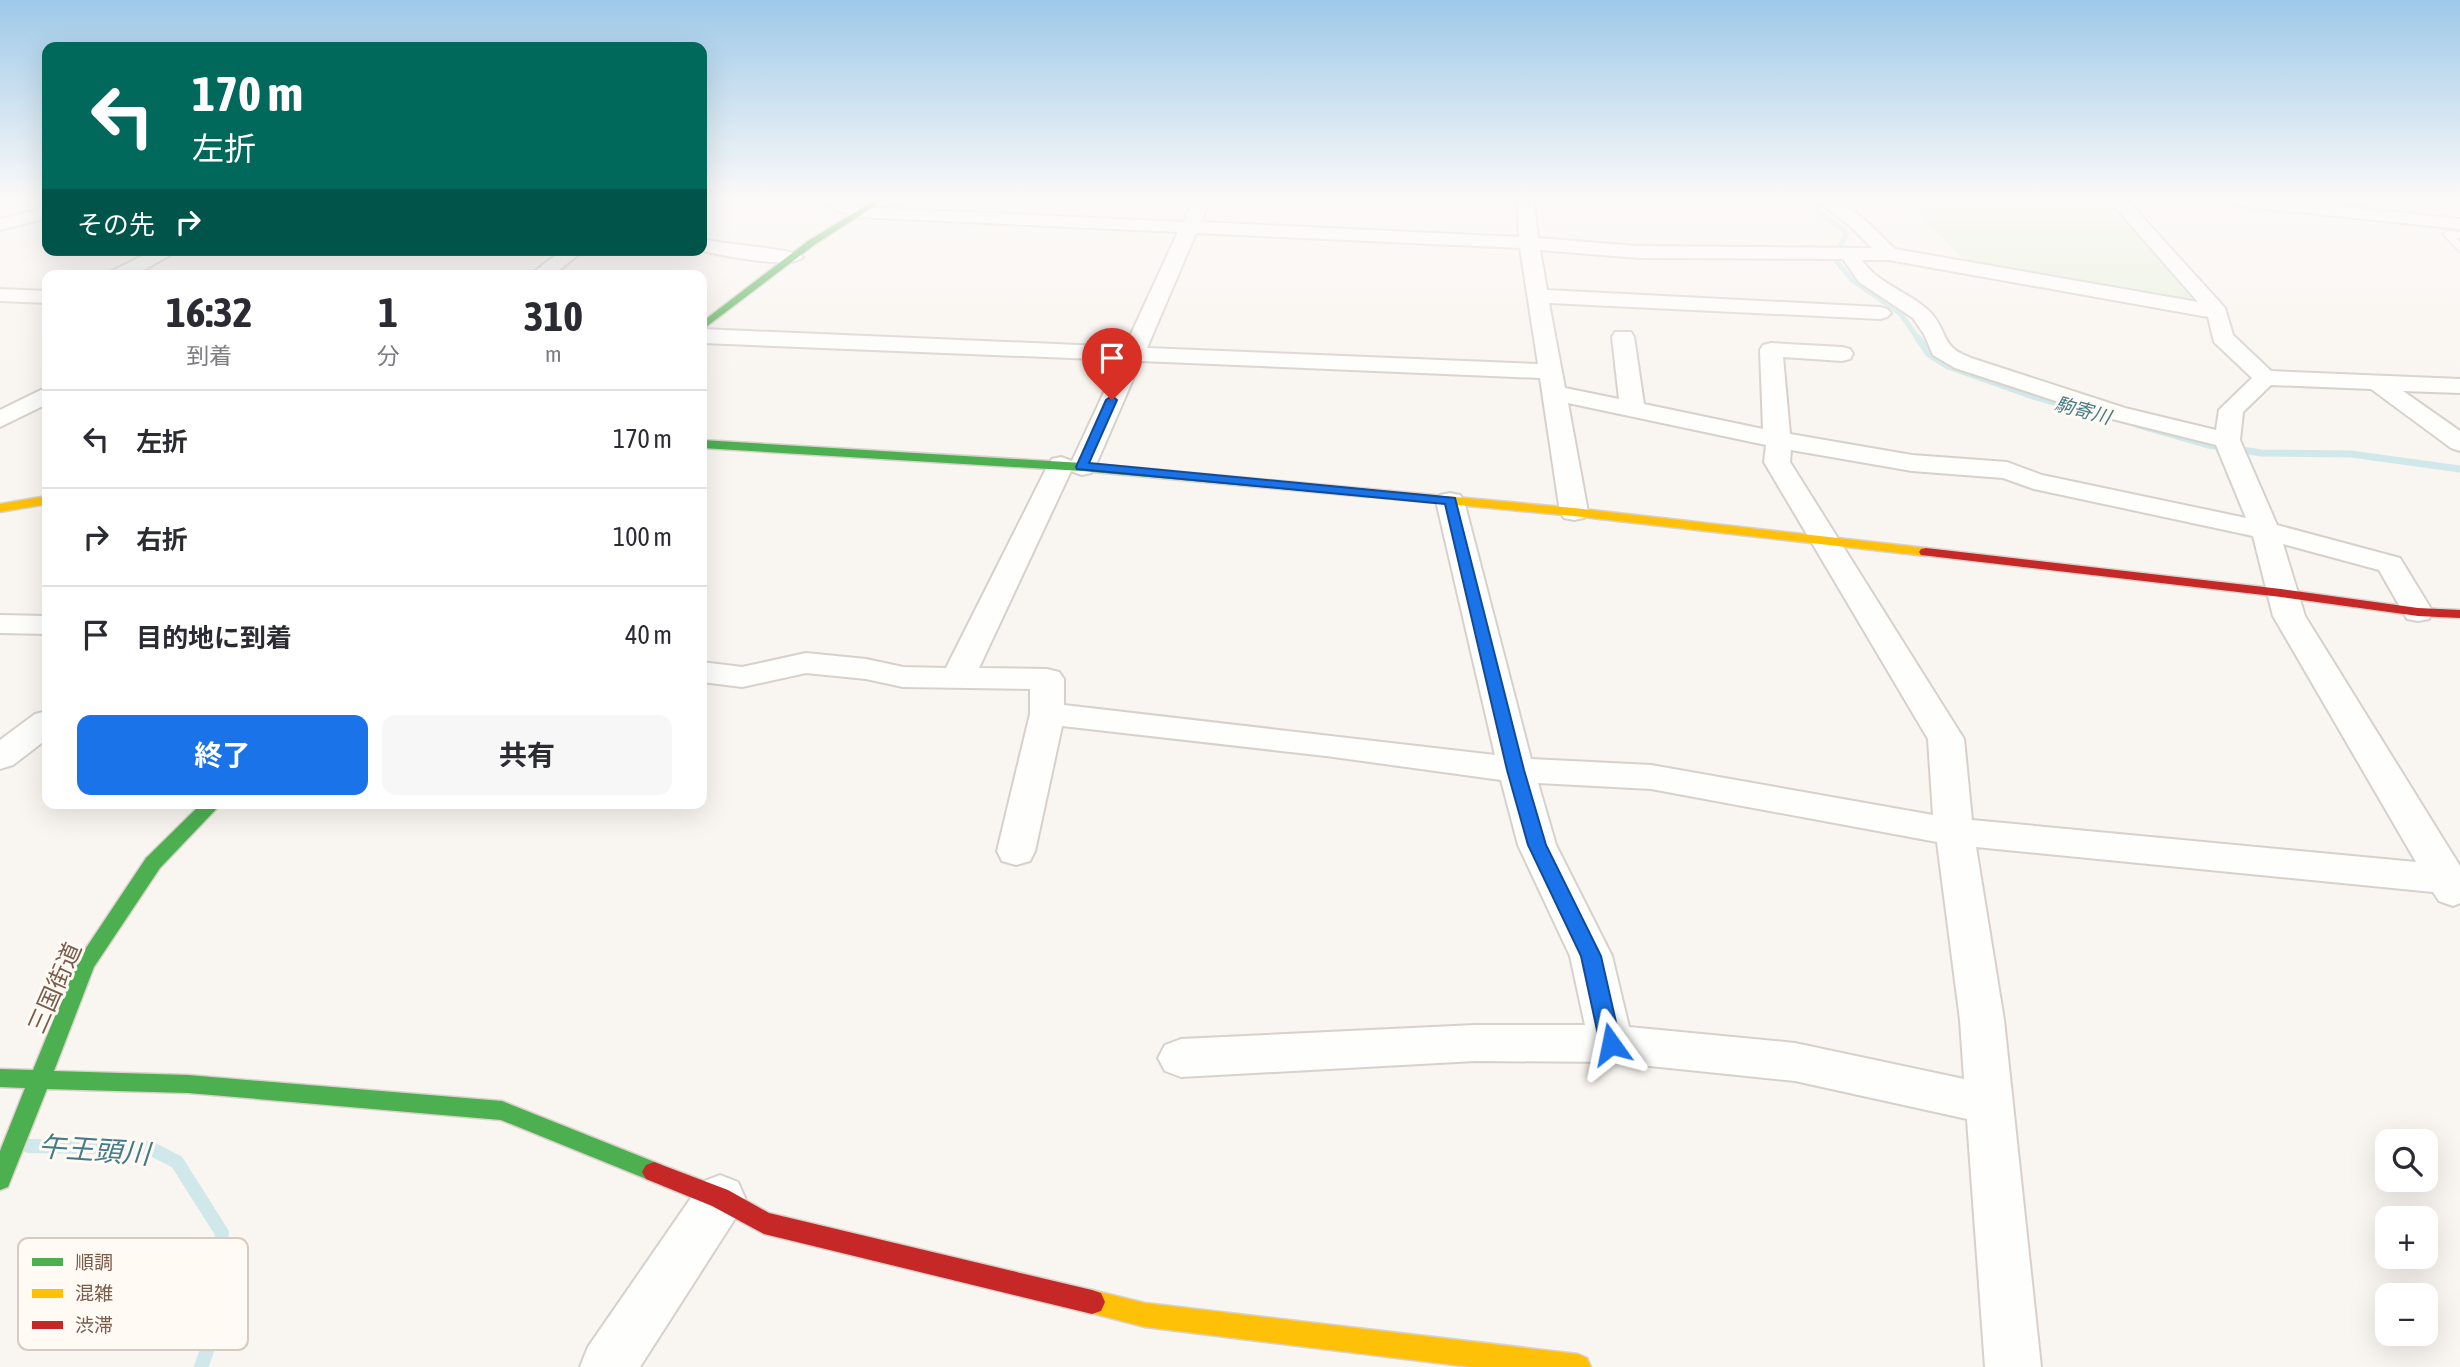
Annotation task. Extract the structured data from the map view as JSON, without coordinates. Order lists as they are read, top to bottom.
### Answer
{
  "streets": {
    "street": ["三国街道"]
  },
  "water": ["駒寄川", "午王頭川"],
  "legend": ["順調", "混雑", "渋滞"],
  "page": {
    "turn": ["170 m", "左折"],
    "then": "その先",
    "eta": [
      "16:32",
      "到着",
      "1",
      "分",
      "310",
      "m"
    ],
    "list": [
      {
        "name": "左折",
        "value": "170 m"
      },
      {
        "name": "右折",
        "value": "100 m"
      },
      {
        "name": "目的地に到着",
        "value": "40 m"
      }
    ],
    "buttons": ["終了", "共有"],
    "map_buttons": ["+", "−"]
  }
}
